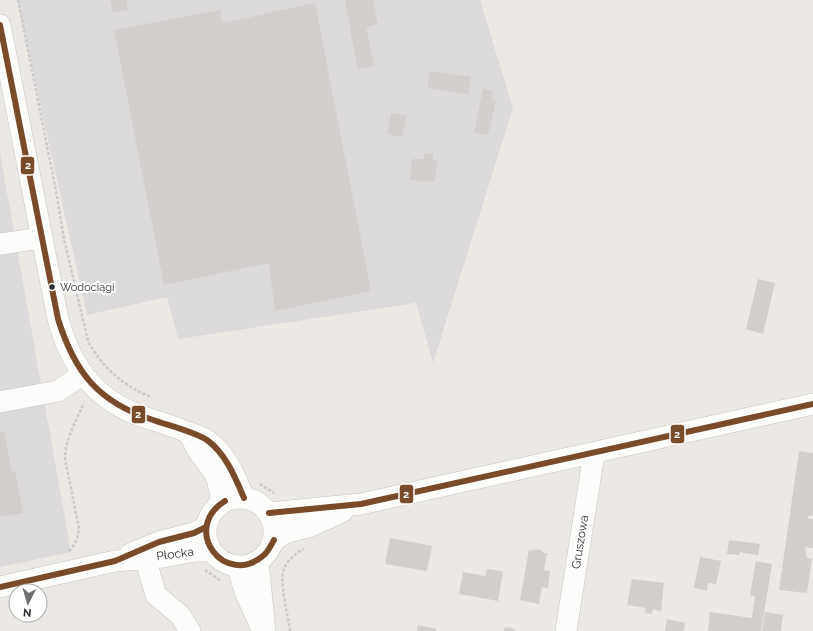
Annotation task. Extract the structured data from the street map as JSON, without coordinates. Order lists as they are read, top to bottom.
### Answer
{
  "streets": {
    "street": ["Gruszowa", "Płocka"]
  },
  "places": ["Wodociągi"],
  "lines": ["transit line 2"],
  "north": "bottom"
}
